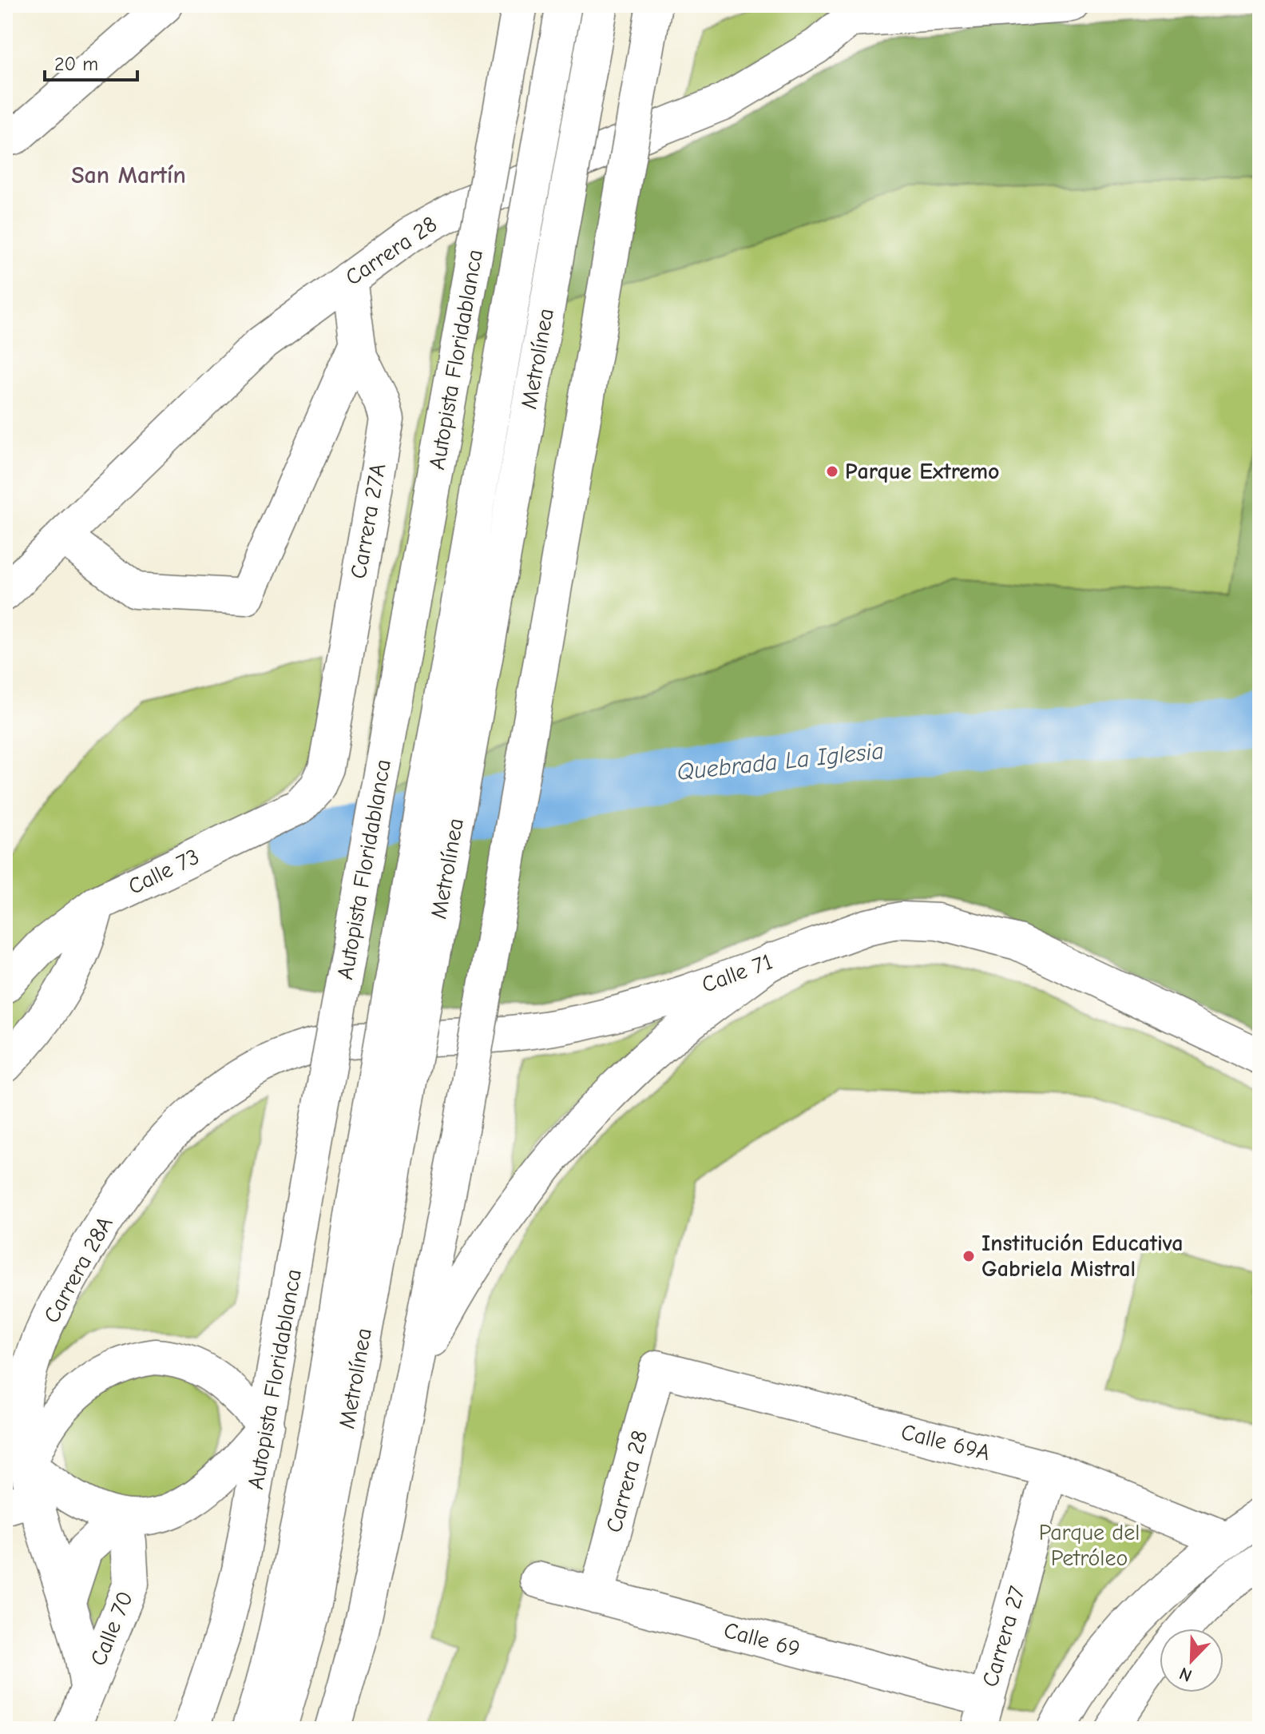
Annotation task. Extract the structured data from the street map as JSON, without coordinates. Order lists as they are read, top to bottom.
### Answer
{
  "streets": {
    "main road": [
      "Carrera 28",
      "Metrolínea",
      "Autopista Floridablanca",
      "Carrera 27A",
      "Calle 73",
      "Calle 71",
      "Carrera 28A",
      "Calle 69A",
      "Calle 70",
      "Carrera 27",
      "Calle 69"
    ]
  },
  "crossings": [
    ["Carrera 28", "Carrera 27A"],
    ["Carrera 28", "Calle 69A"],
    ["Carrera 28", "Calle 69"],
    ["Carrera 27A", "Calle 73"],
    ["Calle 71", "Carrera 28A"],
    ["Carrera 28A", "Calle 70"],
    ["Calle 69A", "Carrera 27"],
    ["Carrera 27", "Calle 69"]
  ],
  "districts": ["San Martín"],
  "water": ["Quebrada La Iglesia"],
  "parks": ["Parque del Petróleo"],
  "places": ["Parque Extremo", "Institución Educativa Gabriela Mistral"],
  "scale_bar": "20 m",
  "north": "bottom left"
}
